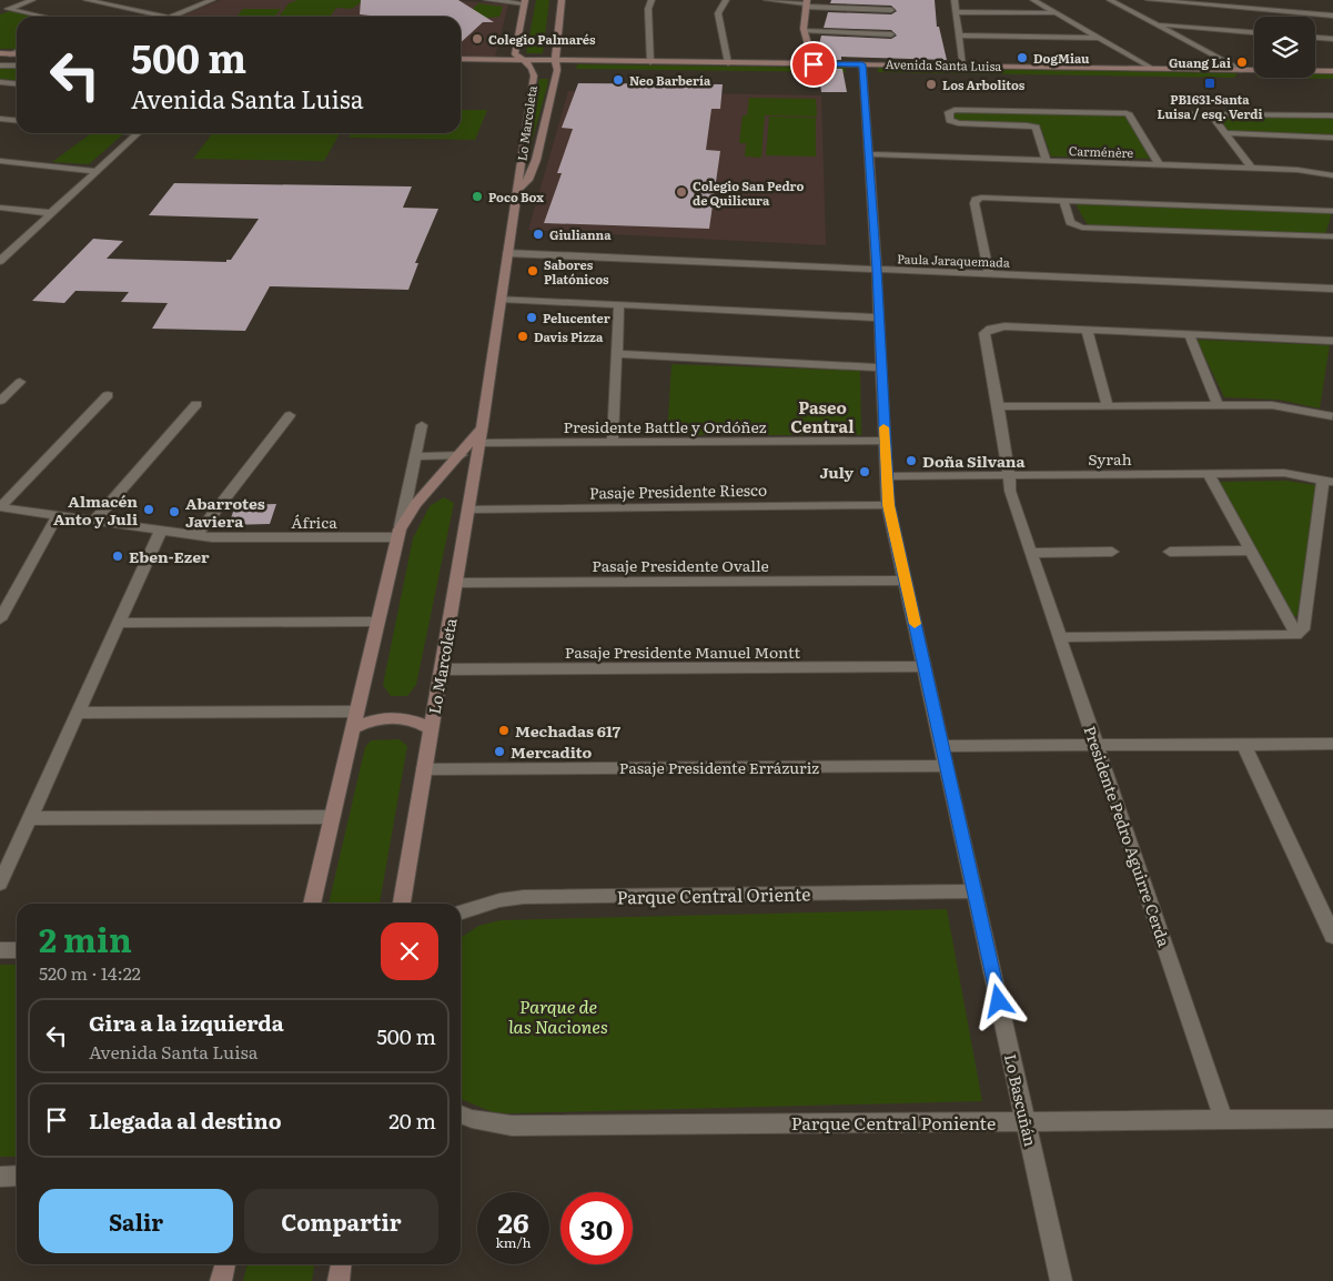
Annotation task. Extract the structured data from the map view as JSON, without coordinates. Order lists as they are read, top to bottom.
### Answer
{
  "streets": {
    "street": [
      "Avenida Santa Luisa",
      "Lo Marcoleta",
      "Carménère",
      "Paula Jaraquemada",
      "Presidente Battle y Ordóñez",
      "Syrah",
      "Pasaje Presidente Riesco",
      "África",
      "Pasaje Presidente Ovalle",
      "Pasaje Presidente Manuel Montt",
      "Pasaje Presidente Errázuriz",
      "Presidente Pedro Aguirre Cerda",
      "Parque Central Oriente",
      "Lo Bascuñán",
      "Parque Central Poniente"
    ]
  },
  "crossings": [
    ["Avenida Santa Luisa", "Lo Marcoleta"],
    ["Avenida Santa Luisa", "Lo Bascuñán"],
    ["Lo Marcoleta", "Paula Jaraquemada"],
    ["Lo Marcoleta", "Presidente Battle y Ordóñez"],
    ["Lo Marcoleta", "Pasaje Presidente Riesco"],
    ["Lo Marcoleta", "África"],
    ["Lo Marcoleta", "Pasaje Presidente Ovalle"],
    ["Lo Marcoleta", "Pasaje Presidente Manuel Montt"],
    ["Lo Marcoleta", "Pasaje Presidente Errázuriz"],
    ["Carménère", "Lo Bascuñán"],
    ["Paula Jaraquemada", "Lo Bascuñán"],
    ["Presidente Battle y Ordóñez", "Lo Bascuñán"],
    ["Syrah", "Presidente Pedro Aguirre Cerda"],
    ["Syrah", "Lo Bascuñán"],
    ["Pasaje Presidente Riesco", "Lo Bascuñán"],
    ["Pasaje Presidente Ovalle", "Lo Bascuñán"],
    ["Pasaje Presidente Manuel Montt", "Lo Bascuñán"],
    ["Pasaje Presidente Errázuriz", "Lo Bascuñán"],
    ["Presidente Pedro Aguirre Cerda", "Parque Central Poniente"],
    ["Parque Central Oriente", "Lo Bascuñán"],
    ["Lo Bascuñán", "Parque Central Poniente"]
  ],
  "districts": ["Paseo Central"],
  "parks": ["Parque de las Naciones"],
  "places": {
    "other": [
      "Colegio Palmarés",
      "DogMiau",
      "Guang Lai",
      "Neo Barbería",
      "Los Arbolitos",
      "Colegio San Pedro de Quilicura",
      "Poco Box",
      "Giulianna",
      "Sabores Platónicos",
      "Pelucenter",
      "Davis Pizza",
      "Doña Silvana",
      "July",
      "Almacén Anto y Juli",
      "Abarrotes Javiera",
      "Eben-Ezer",
      "Mechadas 617",
      "Mercadito"
    ],
    "transit": ["PB1631-Santa Luisa / esq. Verdi"]
  },
  "page": {
    "turn": ["500 m", "Avenida Santa Luisa"],
    "heading": ["2 min", "520 m · 14:22"],
    "list": [
      {
        "name": "Gira a la izquierda",
        "note": "Avenida Santa Luisa",
        "value": "500 m"
      },
      {
        "name": "Llegada al destino",
        "value": "20 m"
      }
    ],
    "buttons": ["Salir", "Compartir"],
    "speed": "26 km/h",
    "limit": "30"
  }
}
